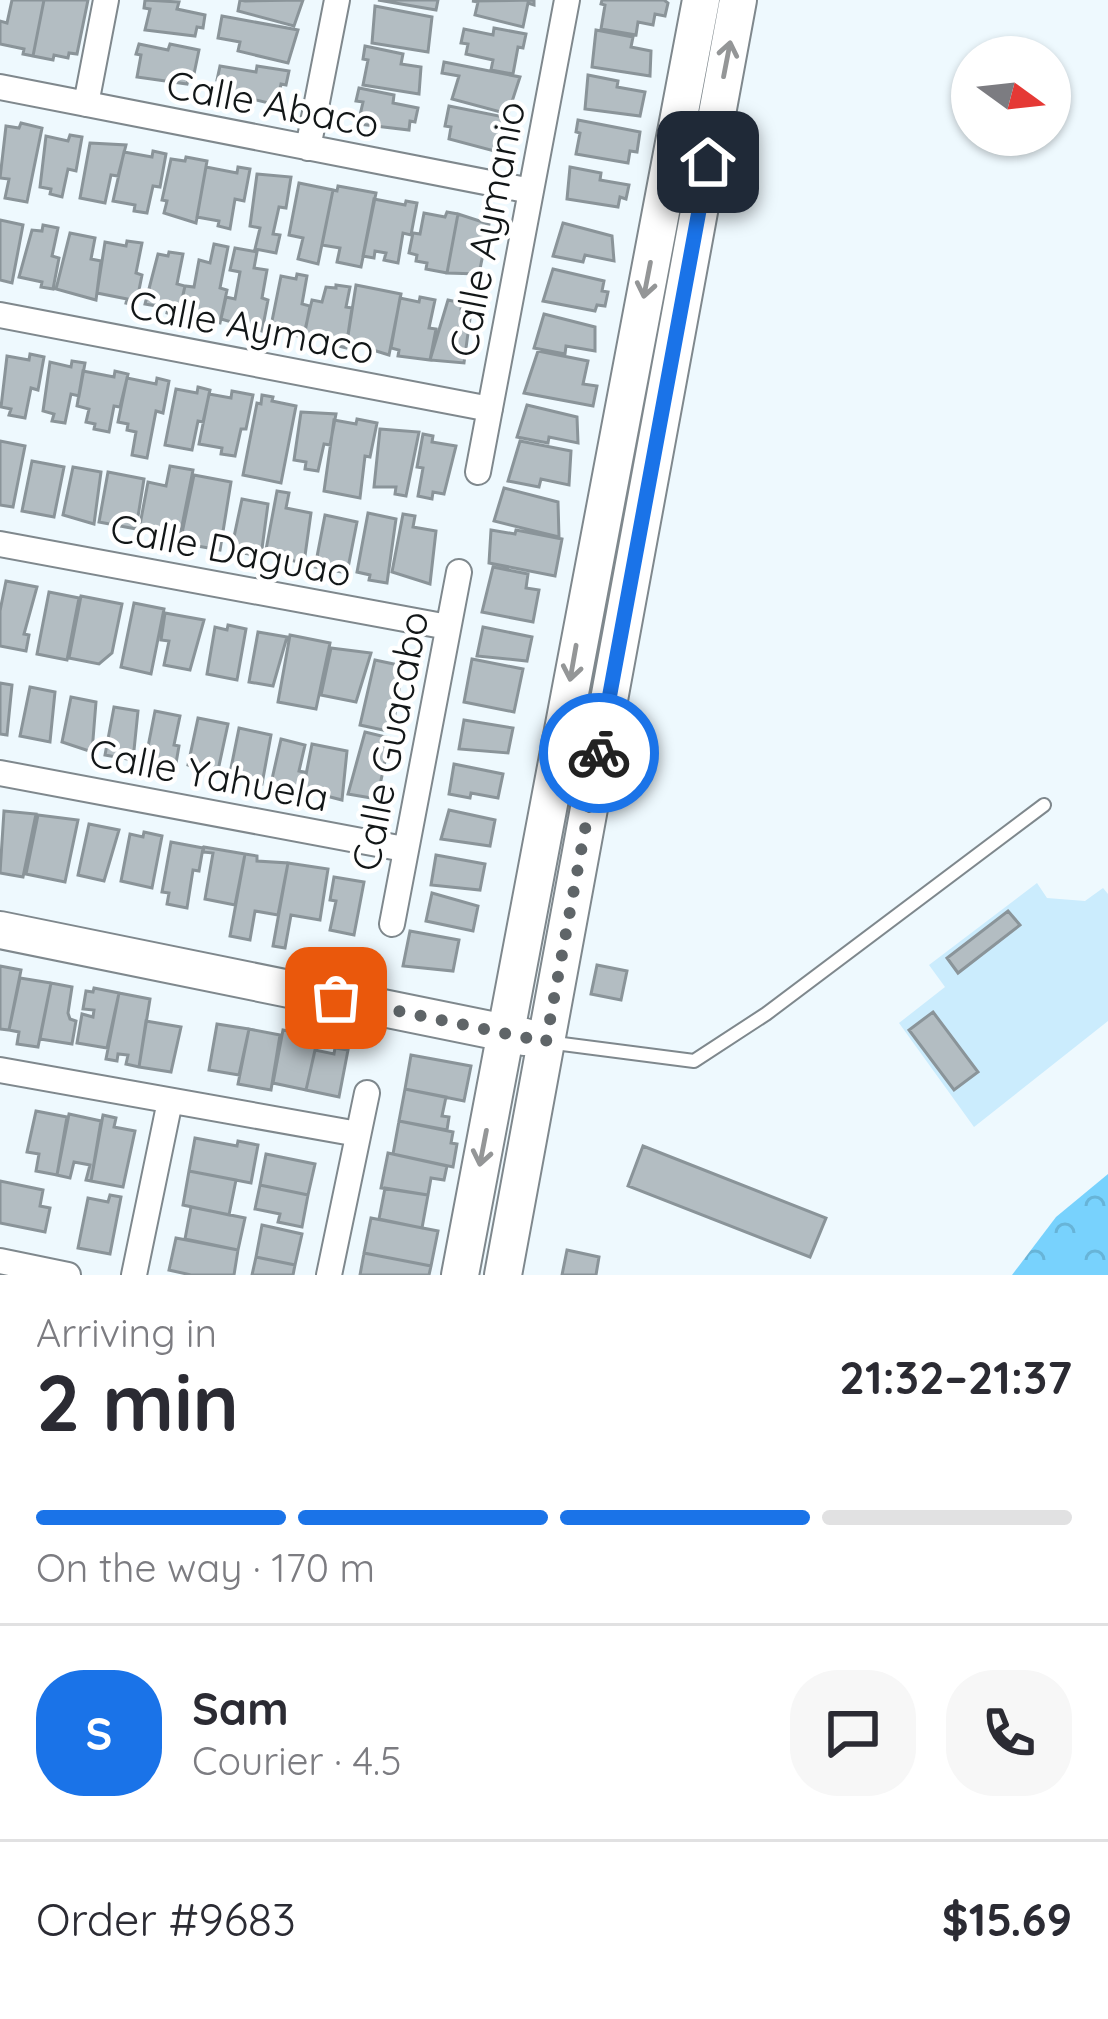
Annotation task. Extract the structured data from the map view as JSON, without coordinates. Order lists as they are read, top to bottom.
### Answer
{
  "streets": {
    "street": [
      "Calle Abaco",
      "Calle Aymanio",
      "Calle Aymaco",
      "Calle Daguao",
      "Calle Guacabo",
      "Calle Yahuela"
    ]
  },
  "crossings": [
    ["Calle Abaco", "Calle Aymanio"],
    ["Calle Aymanio", "Calle Aymaco"],
    ["Calle Daguao", "Calle Guacabo"],
    ["Calle Guacabo", "Calle Yahuela"]
  ],
  "north": "right",
  "page": {
    "heading": ["2 min", "Arriving in", "21:32–21:37"],
    "panel": [
      "Sam",
      "Courier · 4.5",
      "Order #9683",
      "$15.69"
    ],
    "bar": "On the way · 170 m",
    "round": "S"
  }
}
